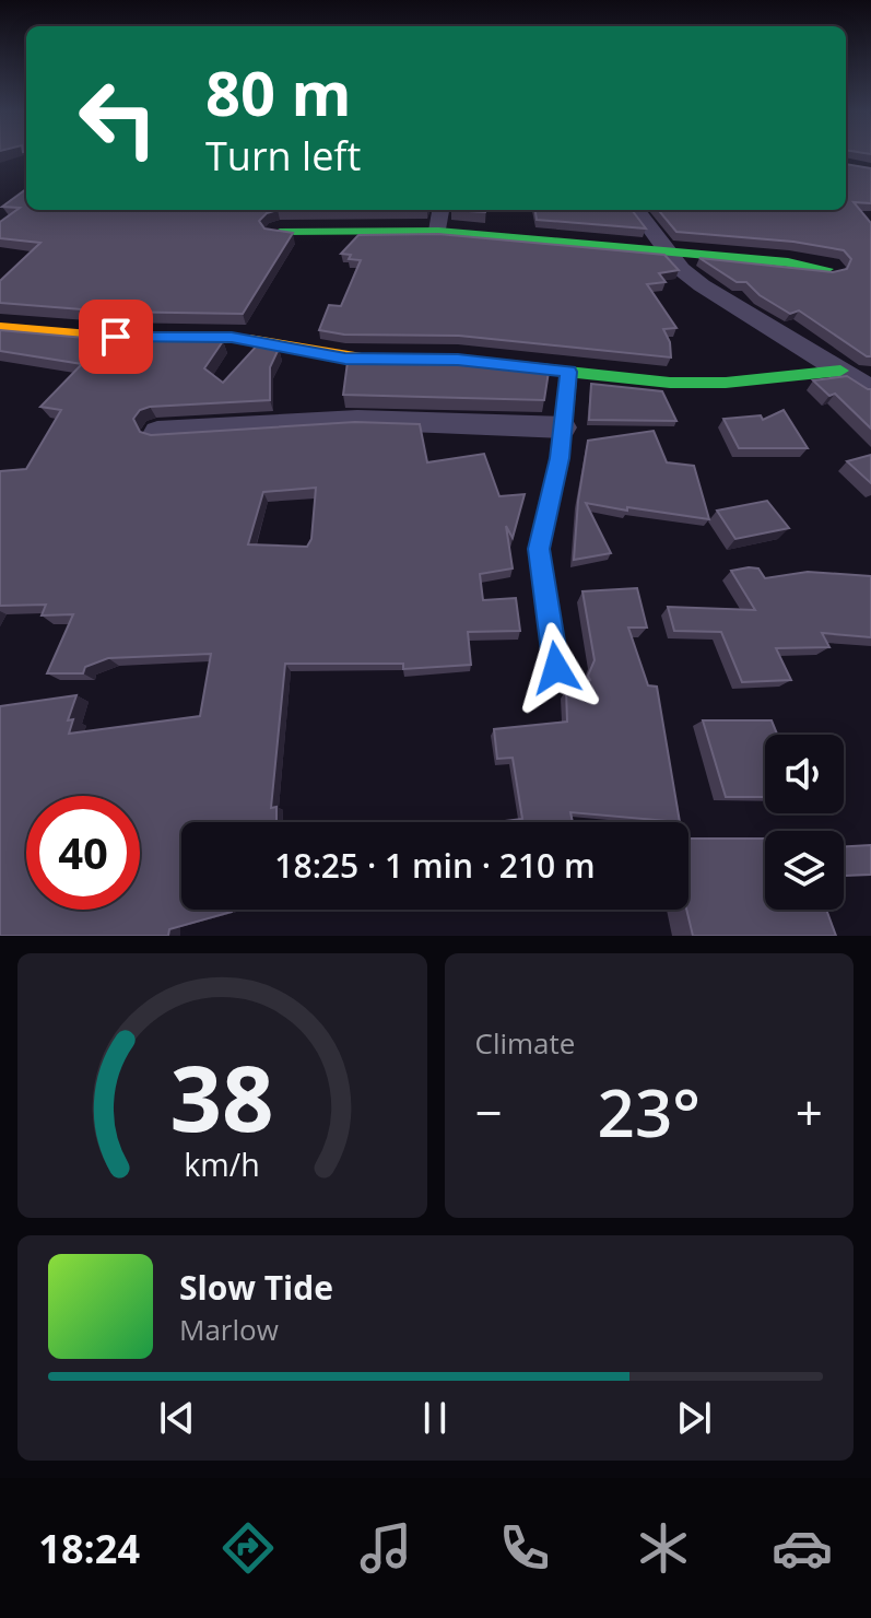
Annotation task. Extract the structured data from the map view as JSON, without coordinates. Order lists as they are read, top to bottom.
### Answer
{
  "page": {
    "turn": ["80 m", "Turn left"],
    "limit": "40",
    "trip": "18:25 · 1 min · 210 m",
    "tile": "Climate",
    "heat": ["−", "23°", "+"],
    "song": ["Slow Tide", "Marlow"],
    "tabs": "18:24",
    "gauge": ["38", "km/h"]
  }
}
